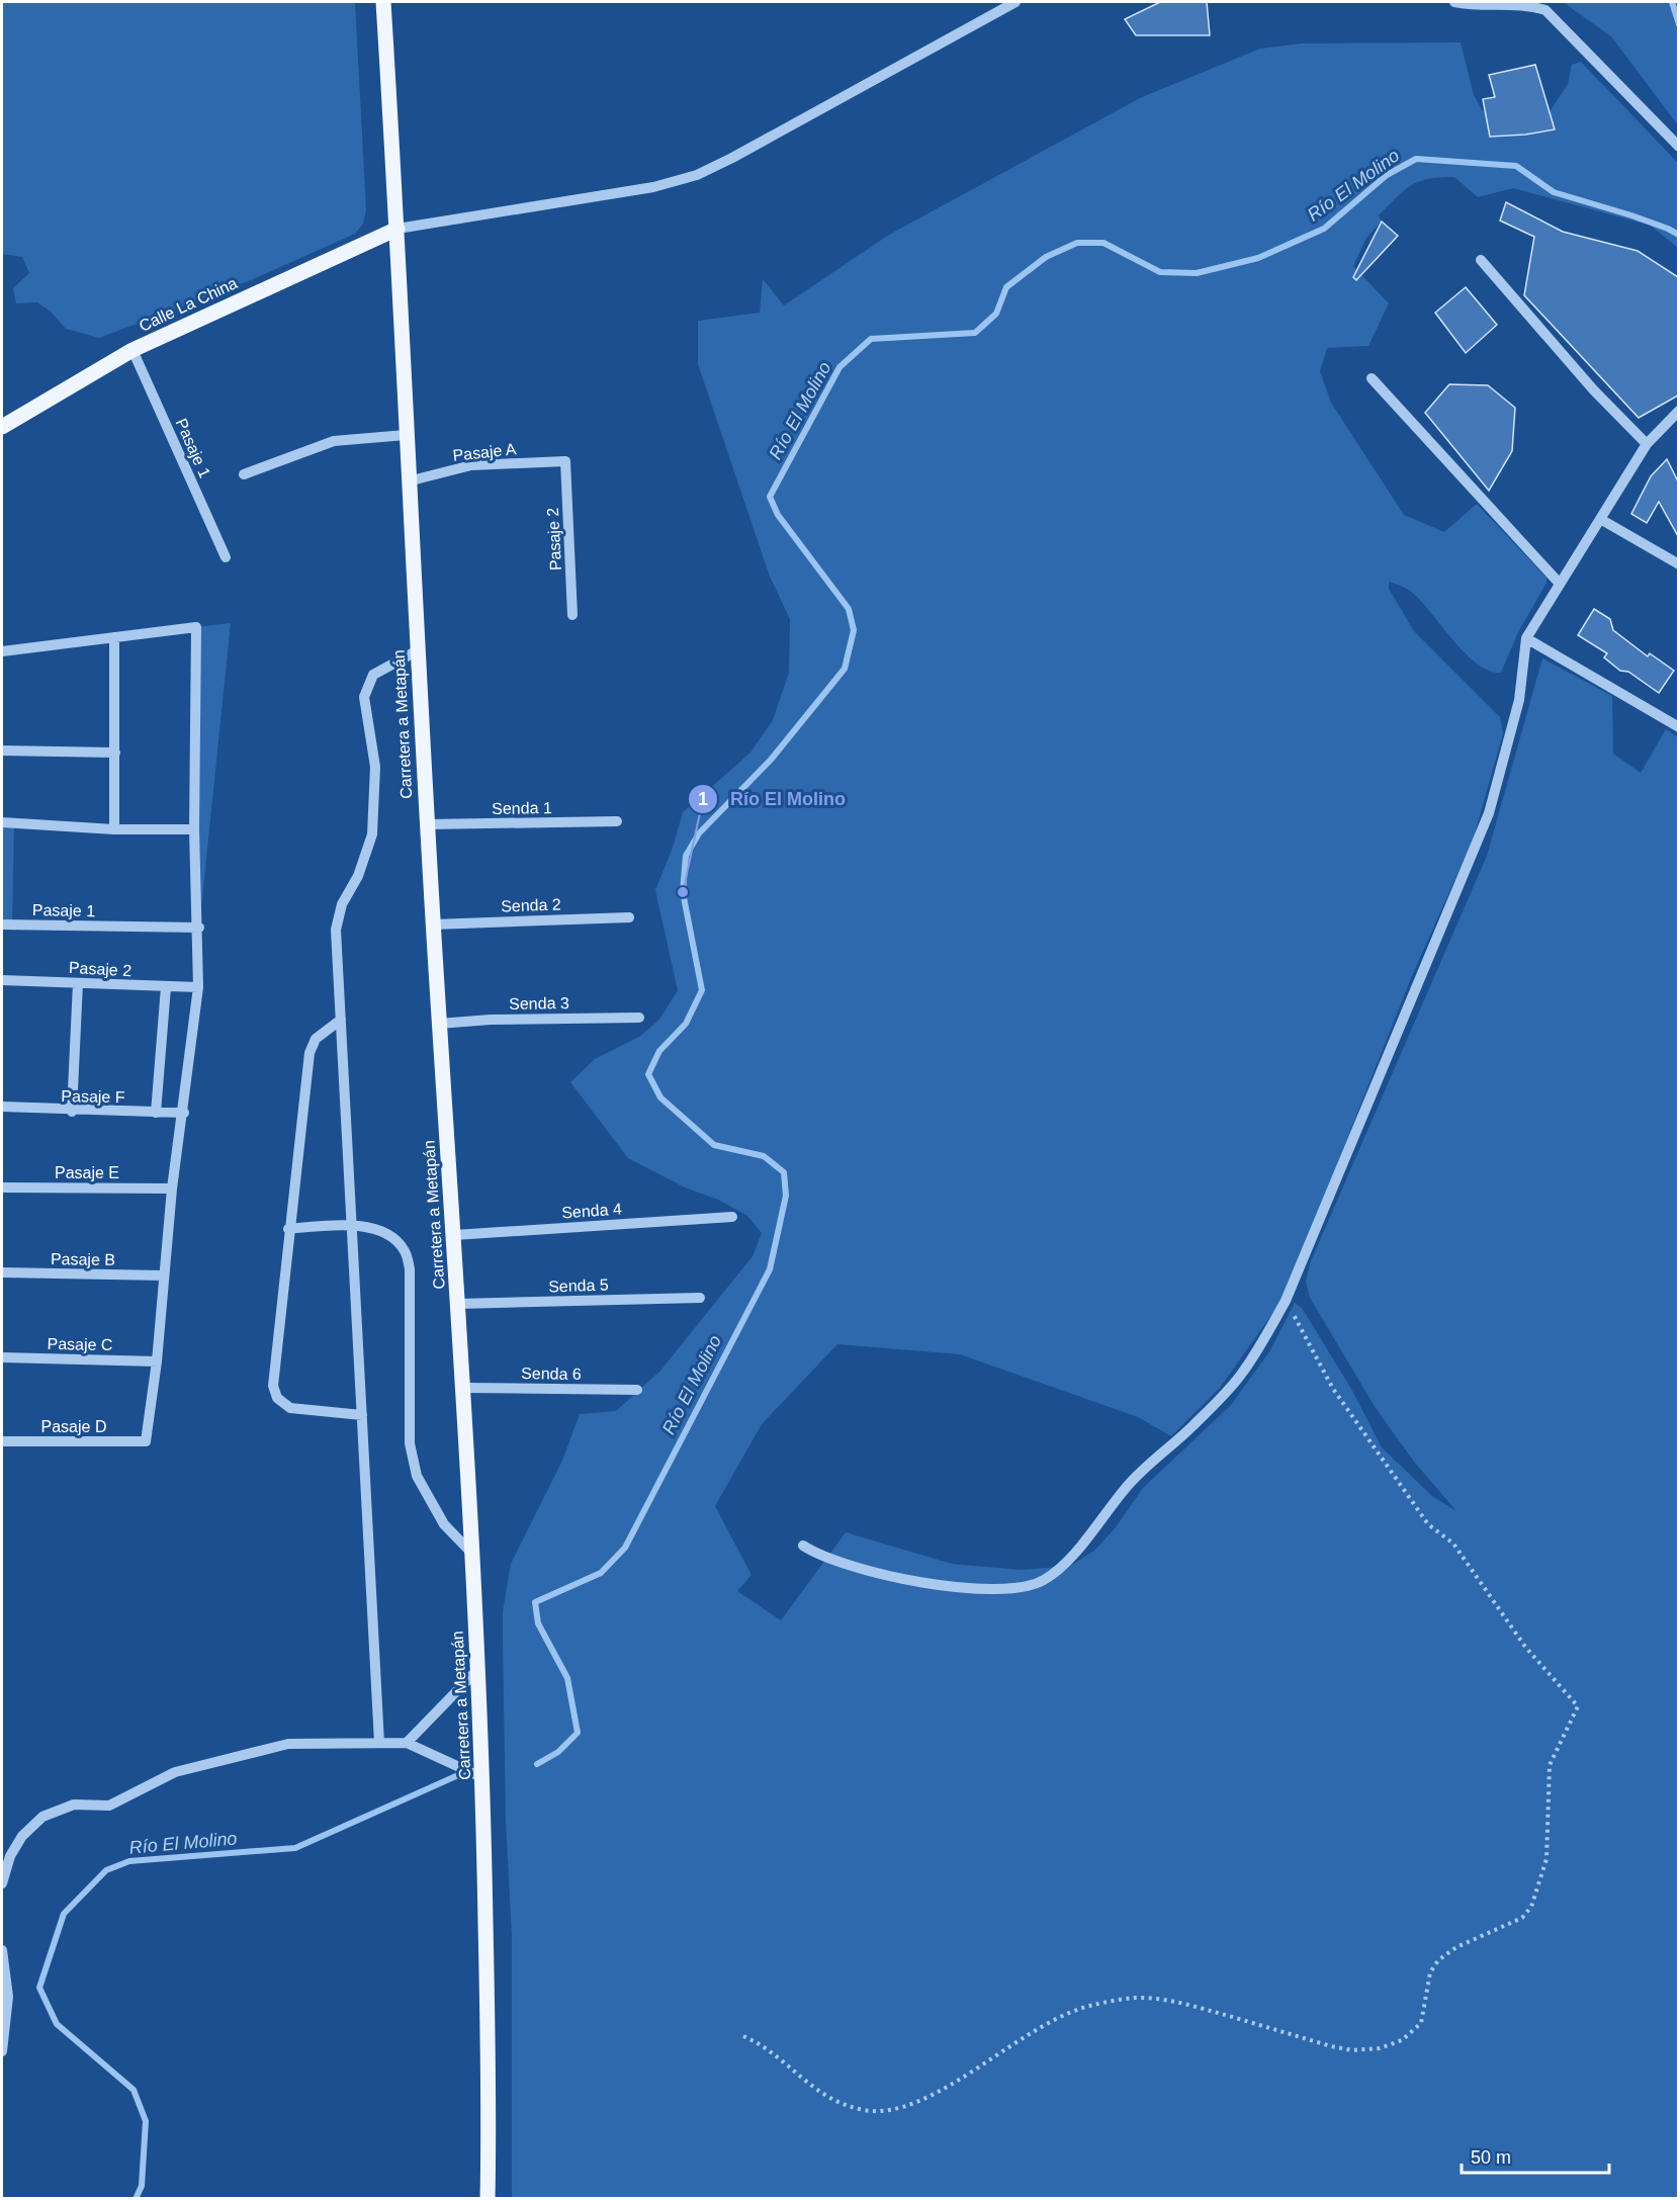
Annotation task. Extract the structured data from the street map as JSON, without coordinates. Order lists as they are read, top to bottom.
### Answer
{
  "streets": {
    "main road": ["Calle La China", "Carretera a Metapán"],
    "street": [
      "Pasaje 1",
      "Pasaje A",
      "Pasaje 2",
      "Senda 1",
      "Senda 2",
      "Senda 3",
      "Pasaje F",
      "Pasaje E",
      "Senda 4",
      "Pasaje B",
      "Senda 5",
      "Pasaje C",
      "Senda 6",
      "Pasaje D"
    ]
  },
  "crossings": [
    ["Calle La China", "Pasaje 1"],
    ["Calle La China", "Carretera a Metapán"],
    ["Pasaje A", "Pasaje 2"],
    ["Pasaje A", "Carretera a Metapán"],
    ["Carretera a Metapán", "Senda 1"],
    ["Carretera a Metapán", "Senda 2"],
    ["Carretera a Metapán", "Senda 3"],
    ["Carretera a Metapán", "Senda 4"],
    ["Carretera a Metapán", "Senda 5"],
    ["Carretera a Metapán", "Senda 6"],
    ["Pasaje C", "Pasaje D"]
  ],
  "water": ["Río El Molino"],
  "places": ["Río El Molino"],
  "scale_bar": "50 m"
}
